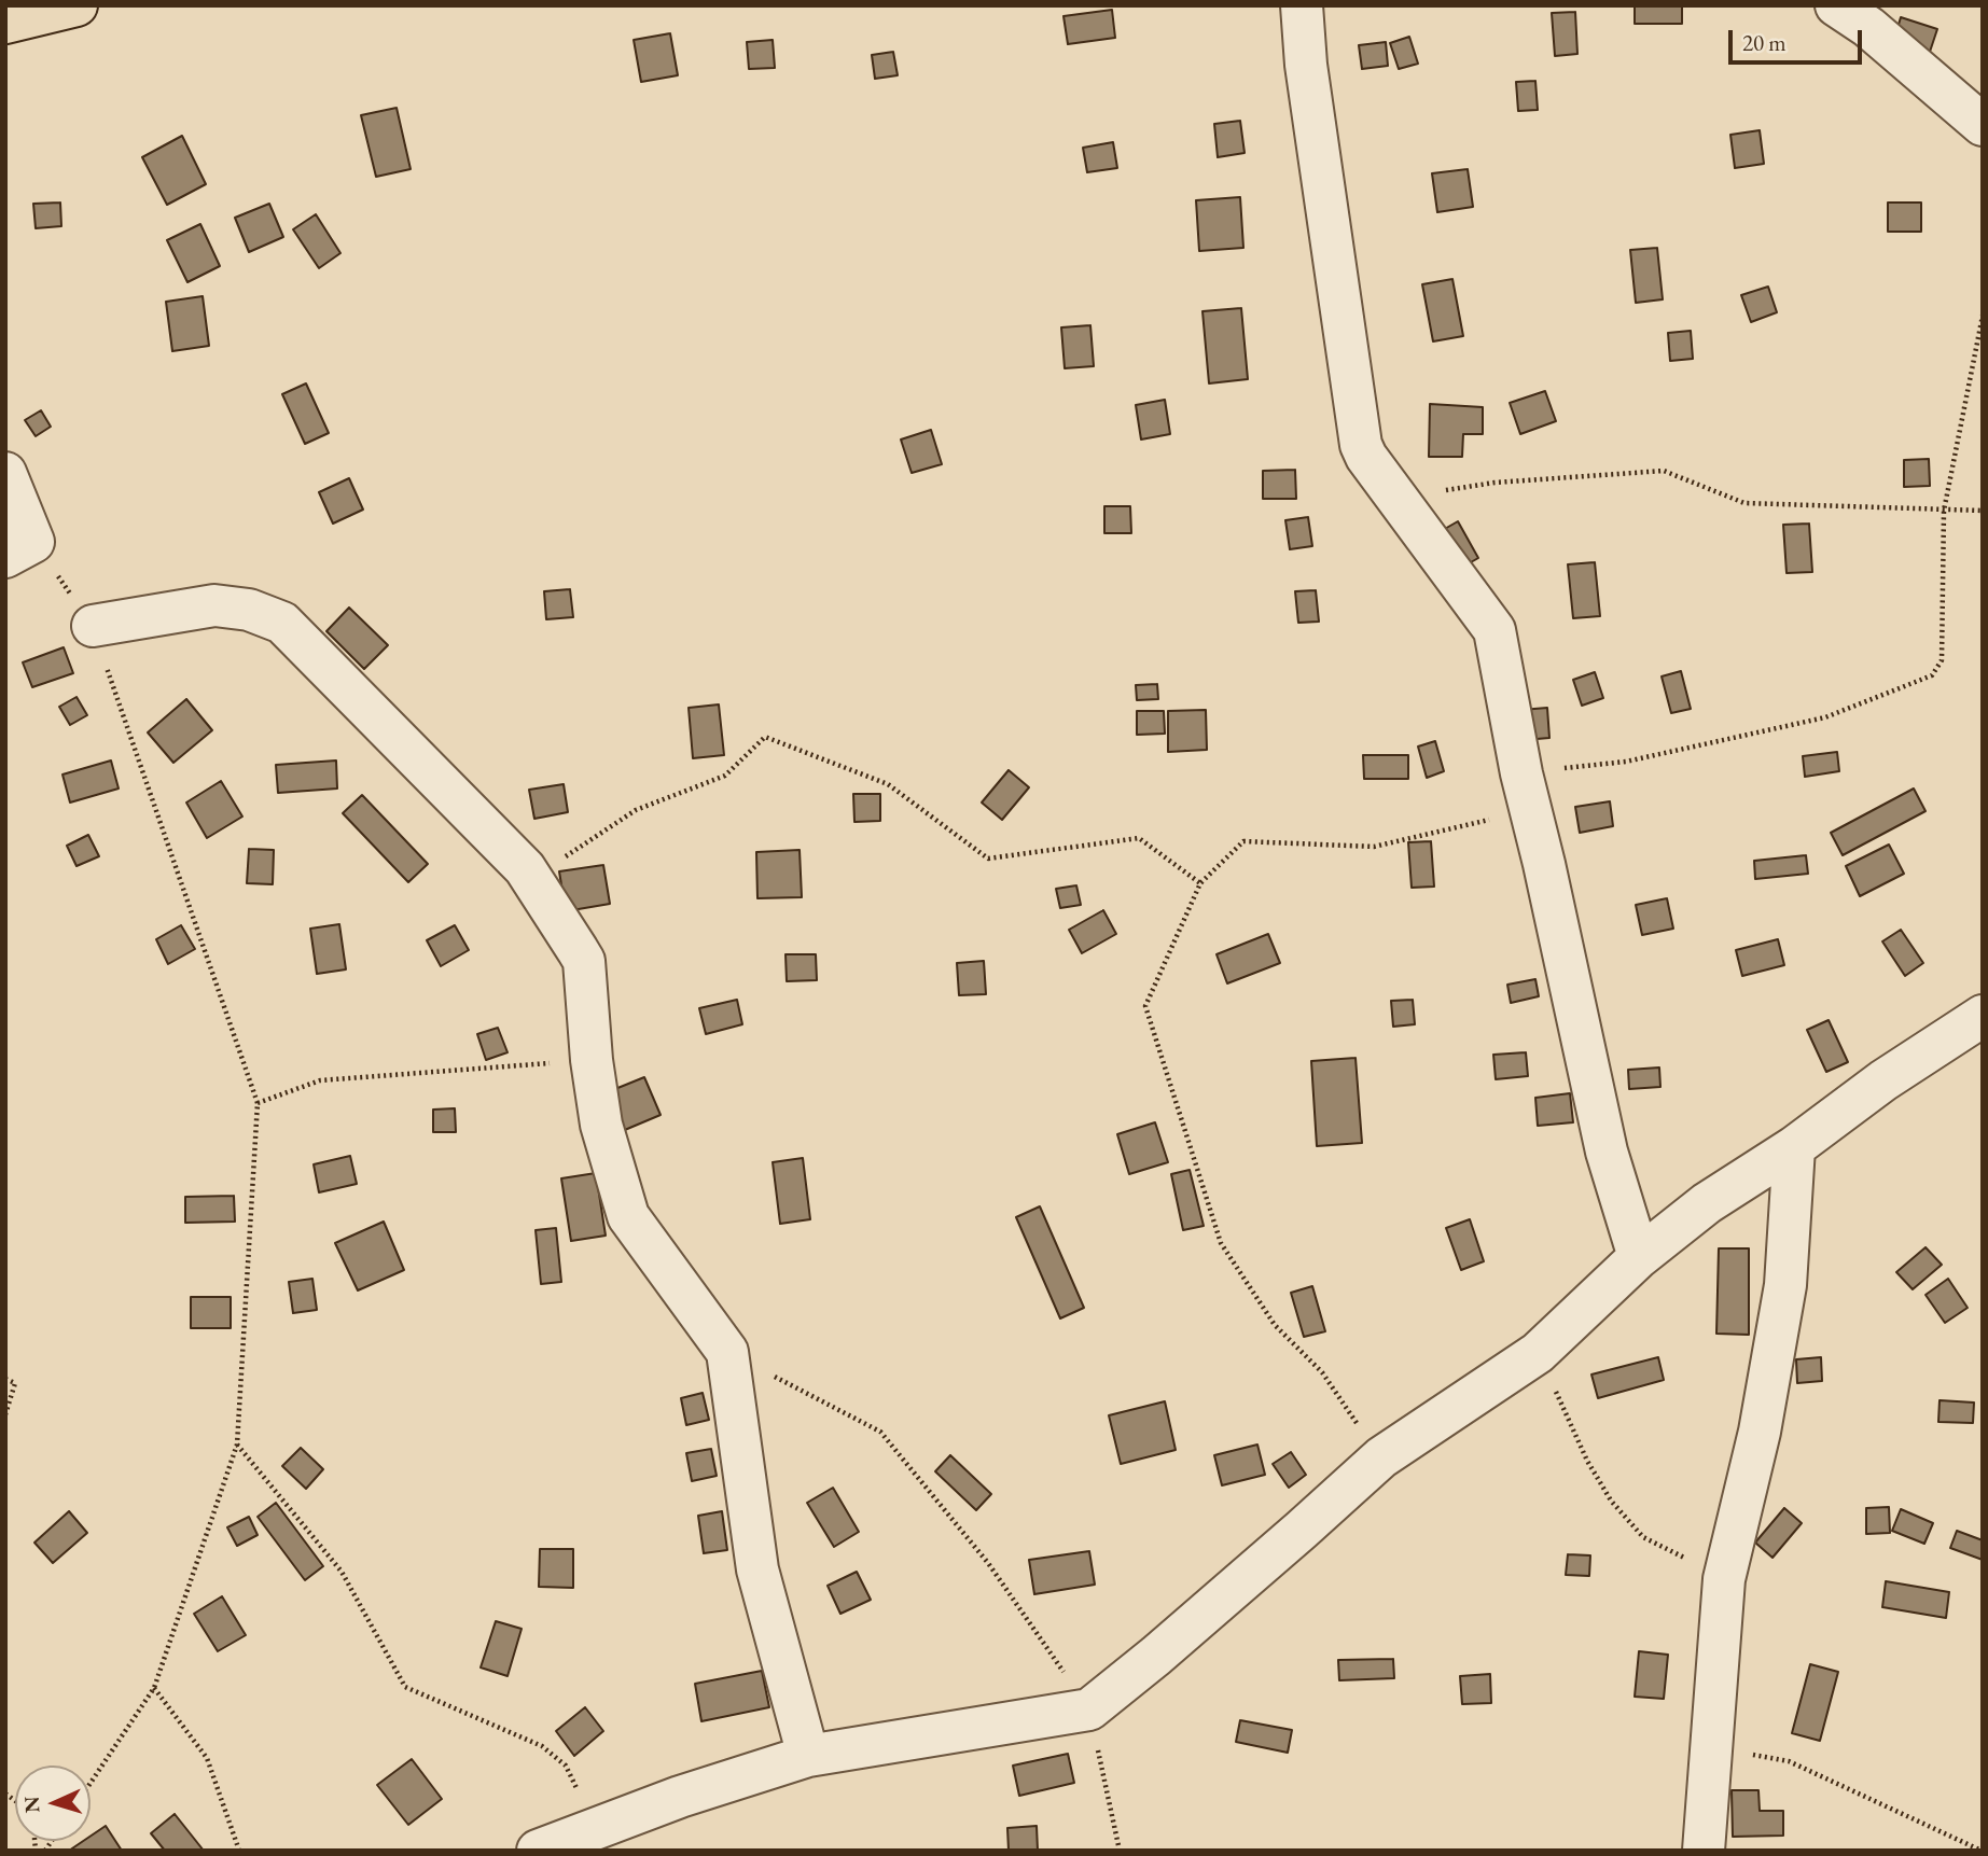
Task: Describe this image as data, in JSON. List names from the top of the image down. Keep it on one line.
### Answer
{"scale_bar":"20 m","north":"left"}
